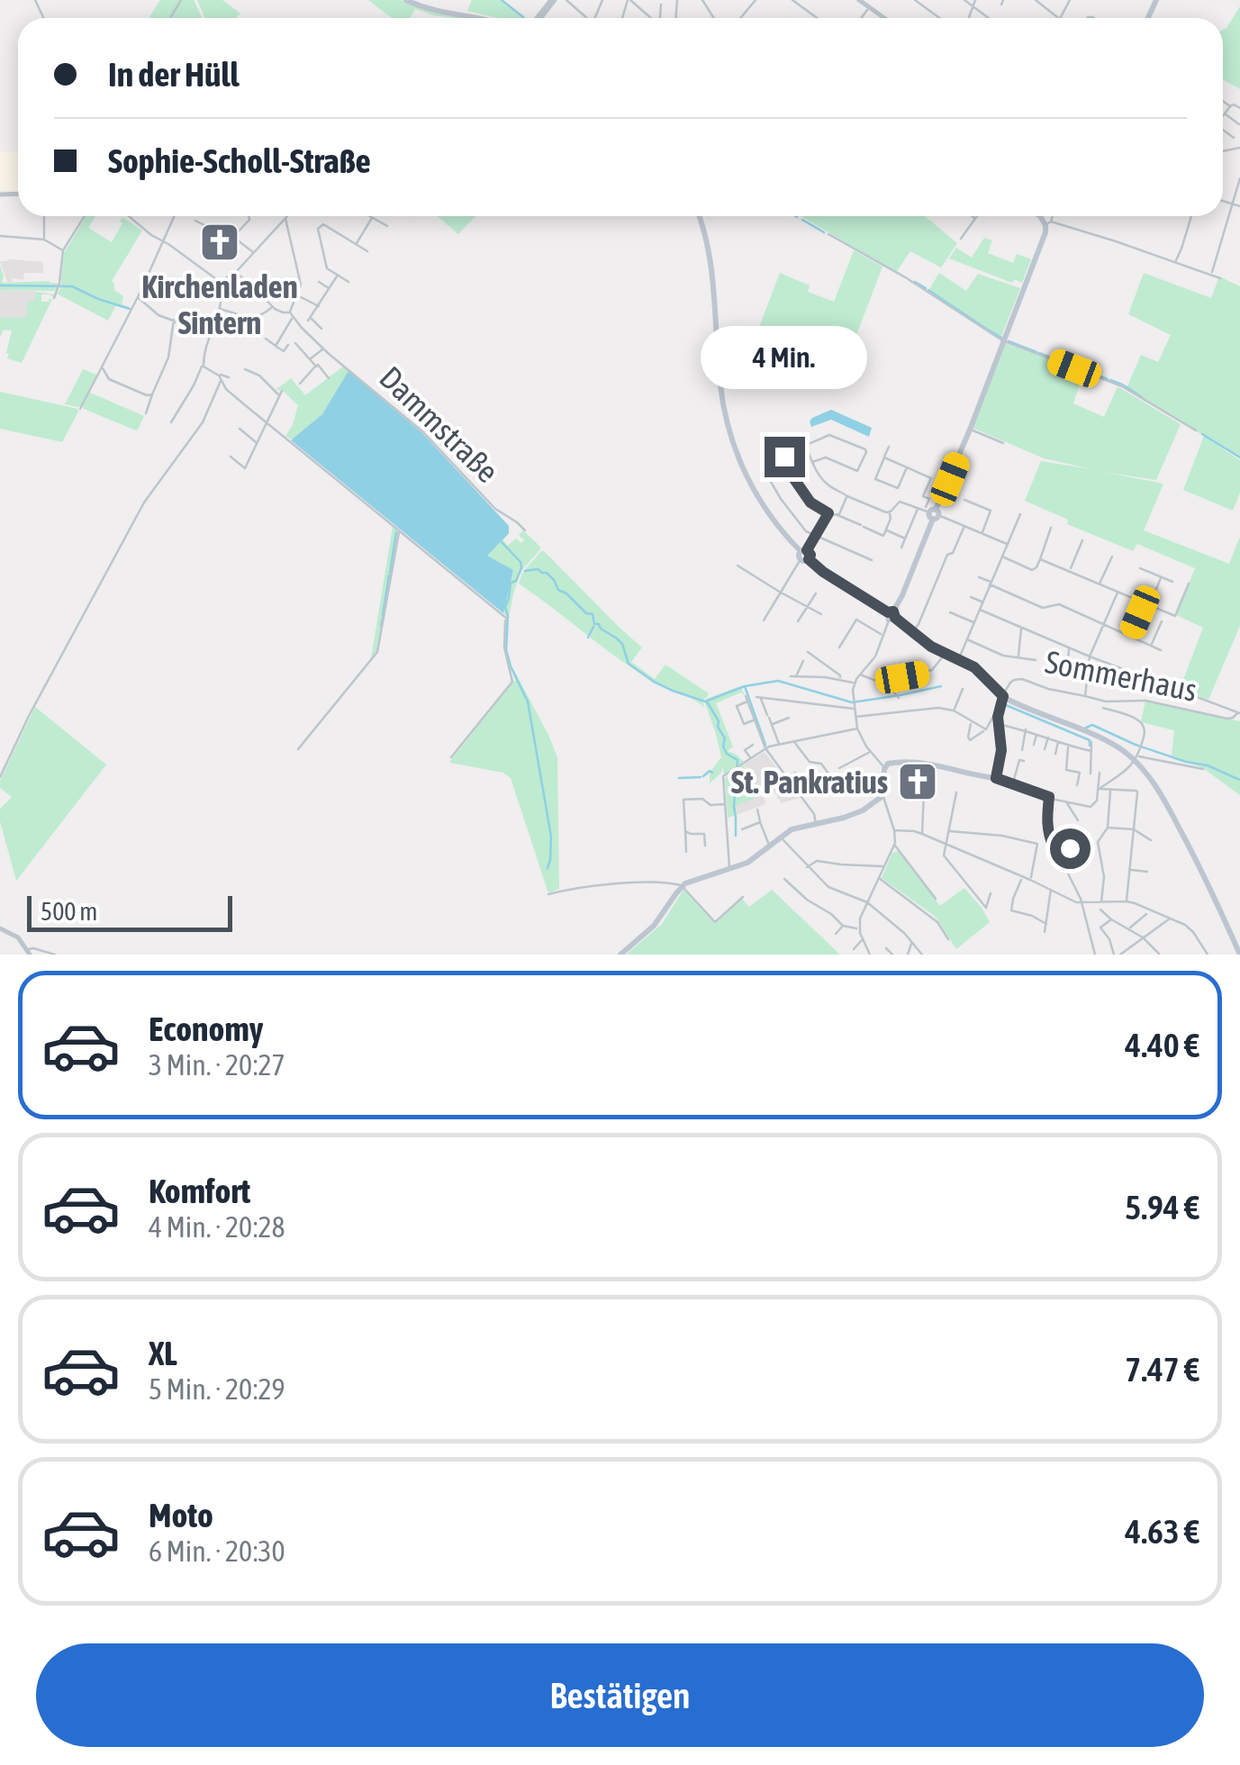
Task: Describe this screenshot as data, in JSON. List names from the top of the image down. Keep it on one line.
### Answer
{"streets":{"street":["Dammstraße","Sommerhaus"]},"places":{"church":["Kirchenladen Sintern","St. Pankratius"]},"scale_bar":"500 m","page":{"banner":["In der Hüll","Sophie-Scholl-Straße"],"bubble":"4 Min.","scale":"500 m","list":[{"name":"Economy","note":"3 Min. · 20:27","value":"4.40 €"},{"name":"Komfort","note":"4 Min. · 20:28","value":"5.94 €"},{"name":"XL","note":"5 Min. · 20:29","value":"7.47 €"},{"name":"Moto","note":"6 Min. · 20:30","value":"4.63 €"}],"buttons":"Bestätigen"}}
